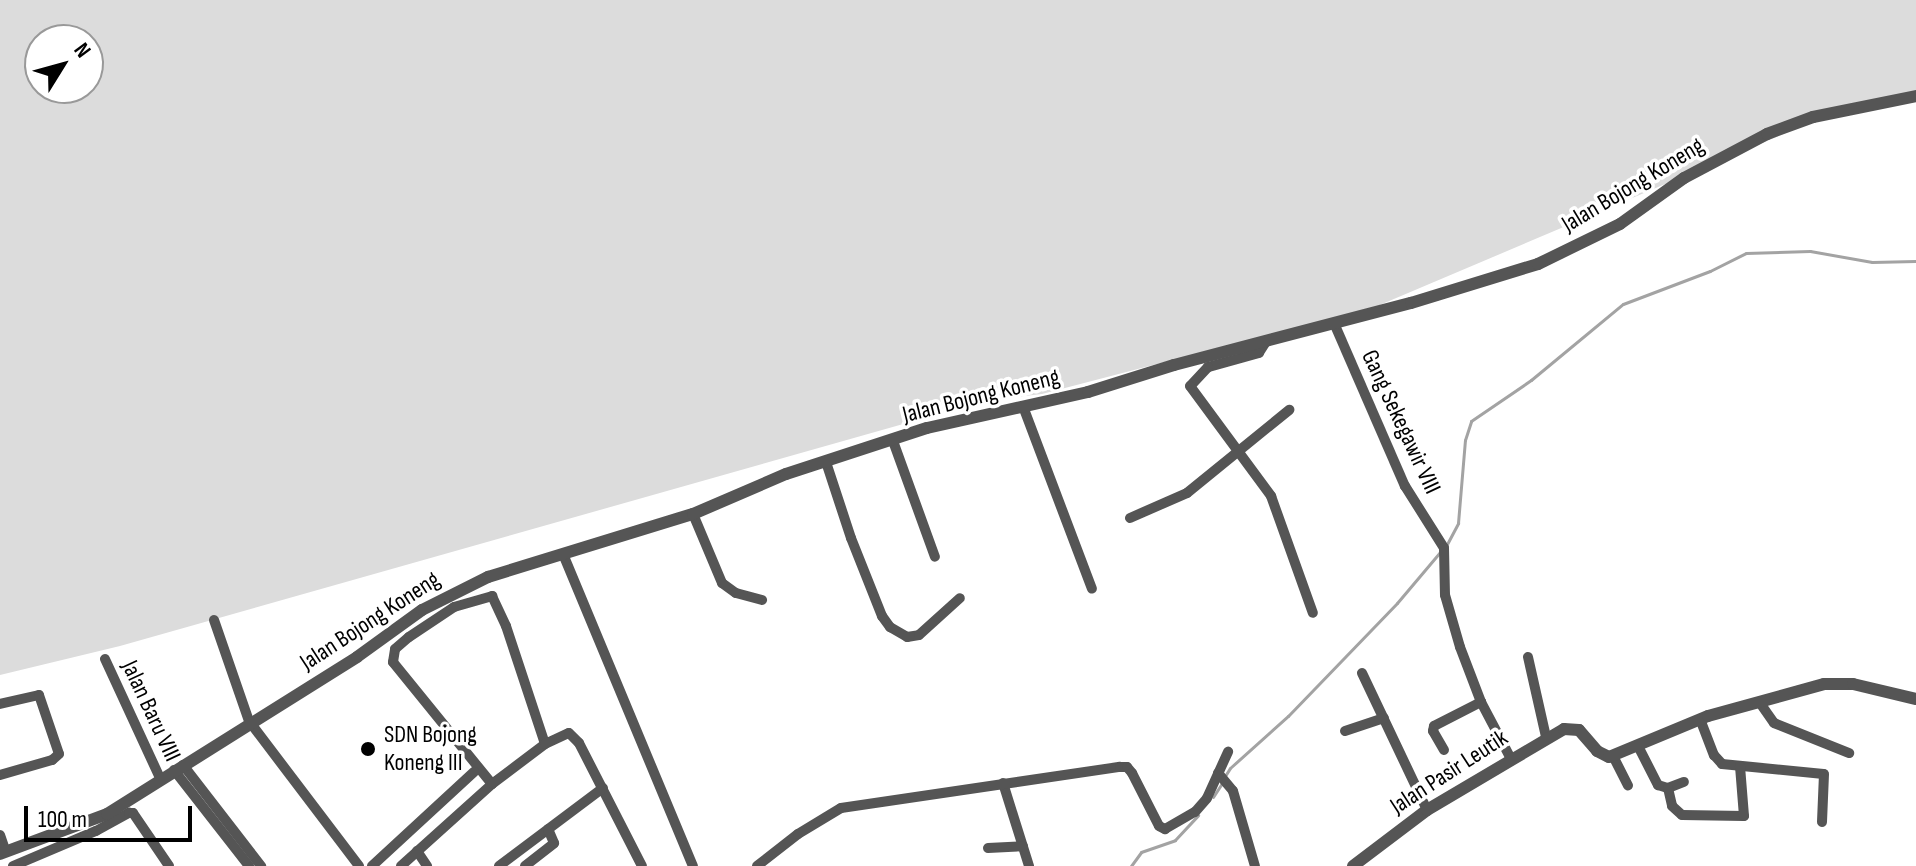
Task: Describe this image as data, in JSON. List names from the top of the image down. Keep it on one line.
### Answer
{"streets":{"street":["Jalan Bojong Koneng","Gang Sekegawir VIII","Jalan Baru VIII","Jalan Pasir Leutik"]},"crossings":[["Jalan Bojong Koneng","Gang Sekegawir VIII"],["Jalan Bojong Koneng","Jalan Baru VIII"],["Gang Sekegawir VIII","Jalan Pasir Leutik"]],"places":["SDN Bojong Koneng III"],"scale_bar":"100 m","north":"top right"}
